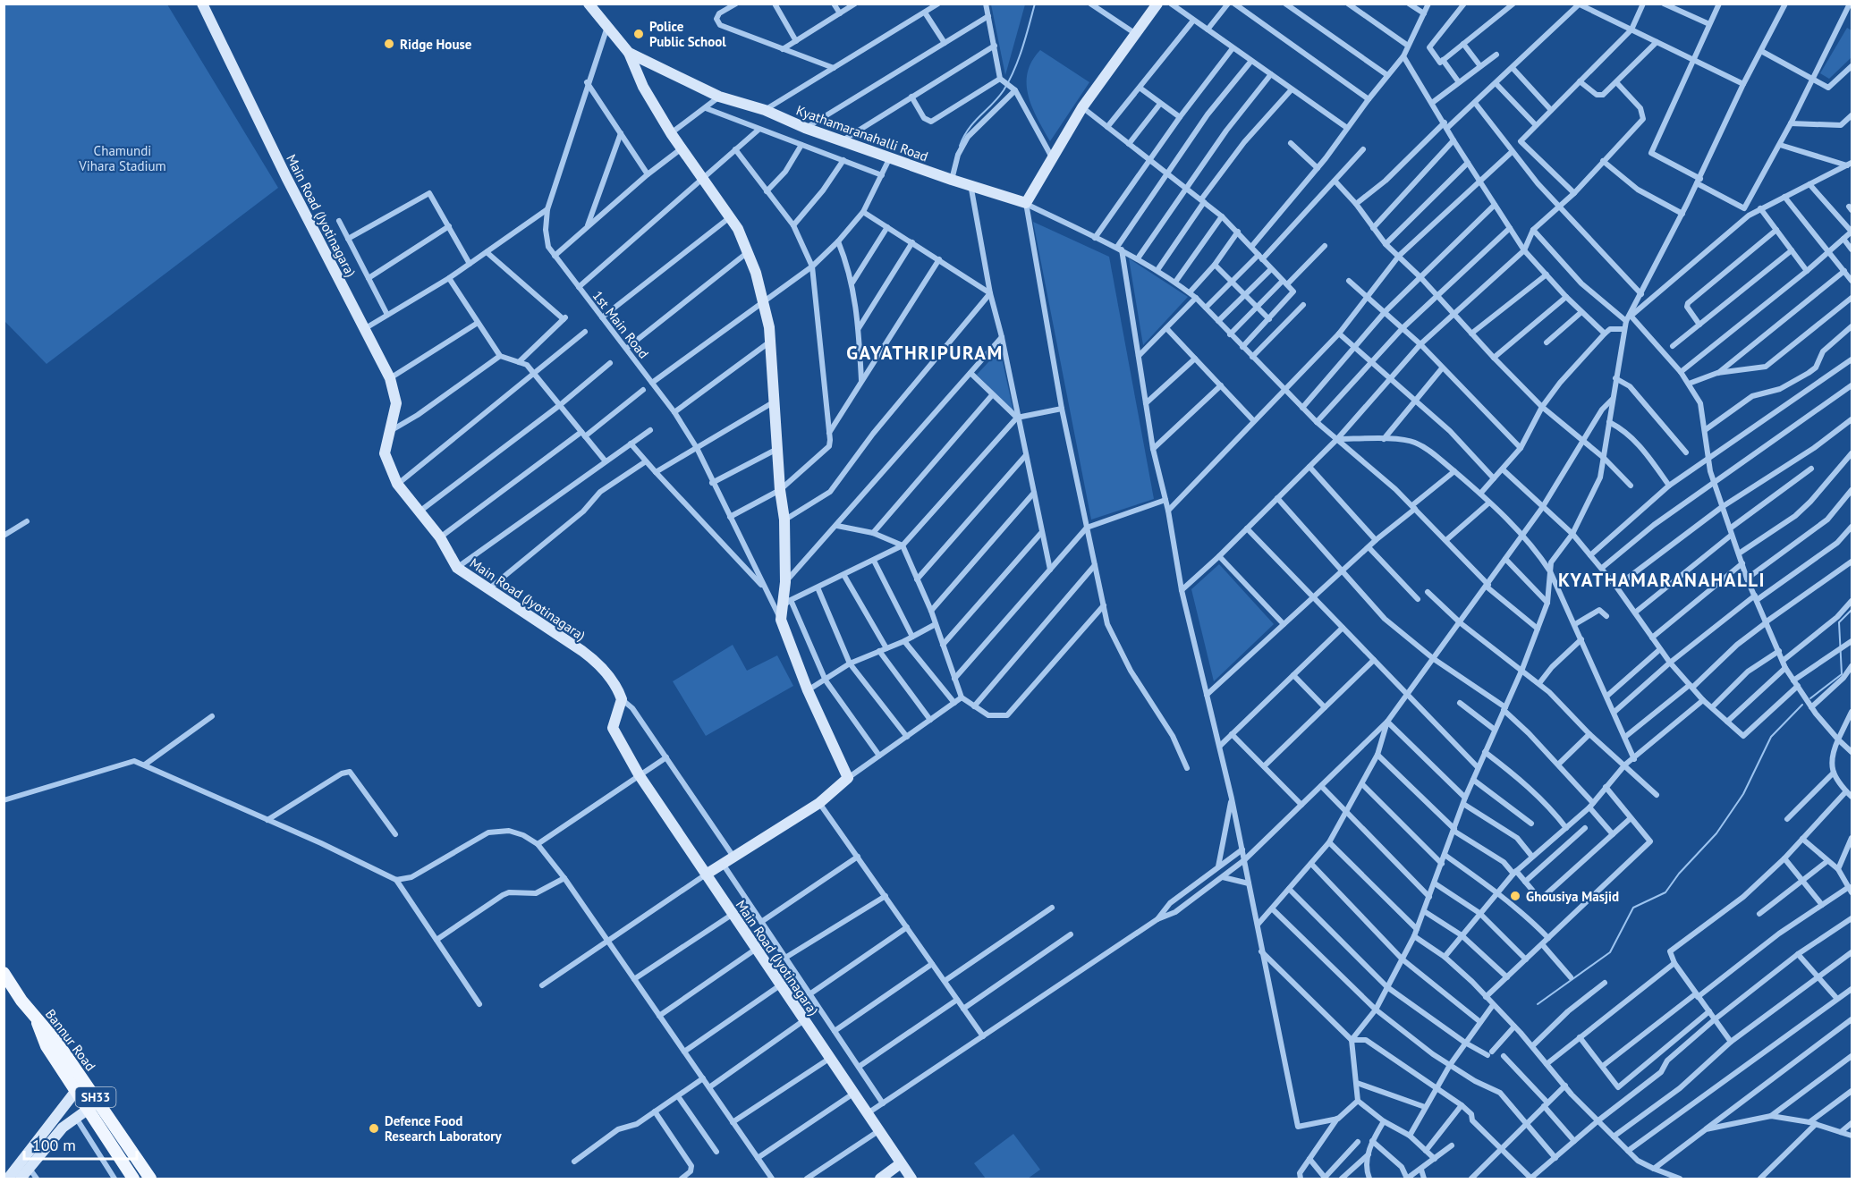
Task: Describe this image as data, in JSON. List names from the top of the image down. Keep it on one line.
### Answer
{"streets":{"main road":["Bannur Road","SH33"],"street":["Kyathamaranahalli Road","Main Road (Jyotinagara)","1st Main Road"]},"crossings":[["Kyathamaranahalli Road","1st Main Road"]],"districts":["GAYATHRIPURAM","KYATHAMARANAHALLI"],"parks":["Chamundi Vihara Stadium"],"places":["Police Public School","Ridge House","Ghousiya Masjid","Defence Food Research Laboratory"],"scale_bar":"100 m"}
